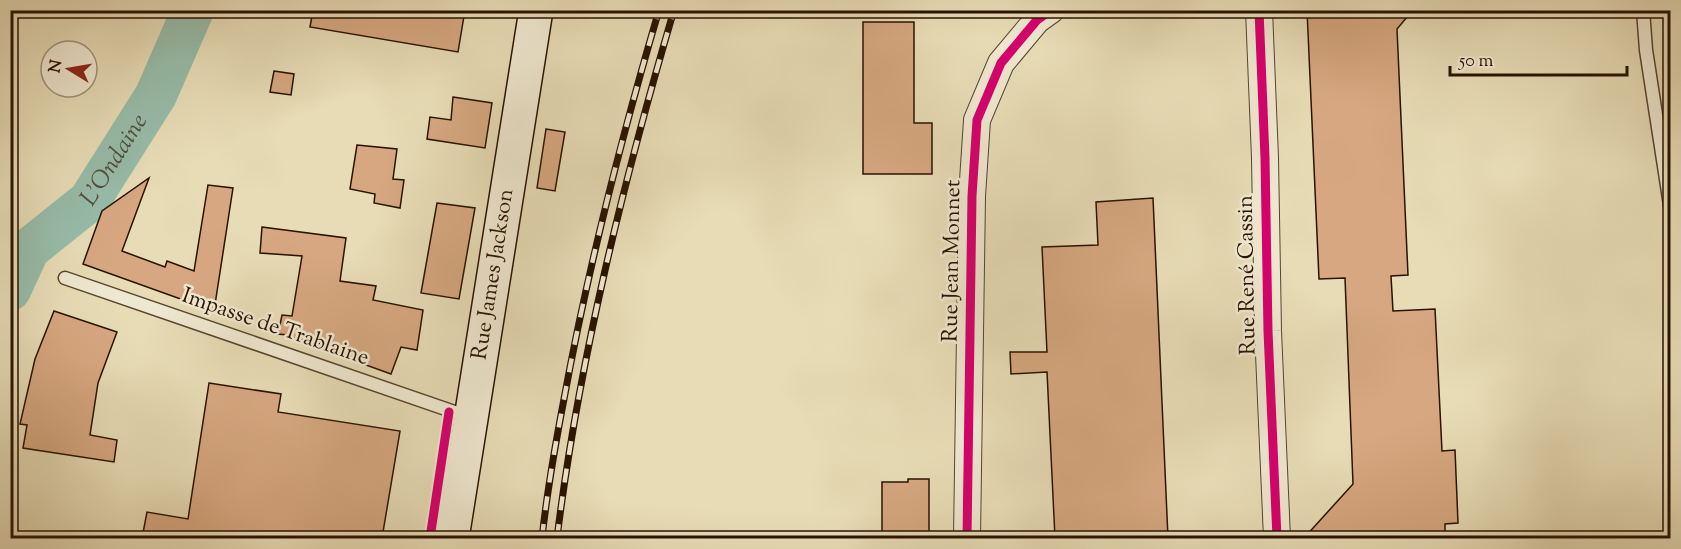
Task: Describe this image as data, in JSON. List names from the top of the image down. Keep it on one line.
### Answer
{"streets":{"main road":["Rue James Jackson"],"street":["Rue Jean Monnet","Rue René Cassin"],"lane":["Impasse de Trablaine"]},"crossings":[["Rue James Jackson","Impasse de Trablaine"]],"water":["L'Ondaine"],"scale_bar":"50 m","north":"left"}
